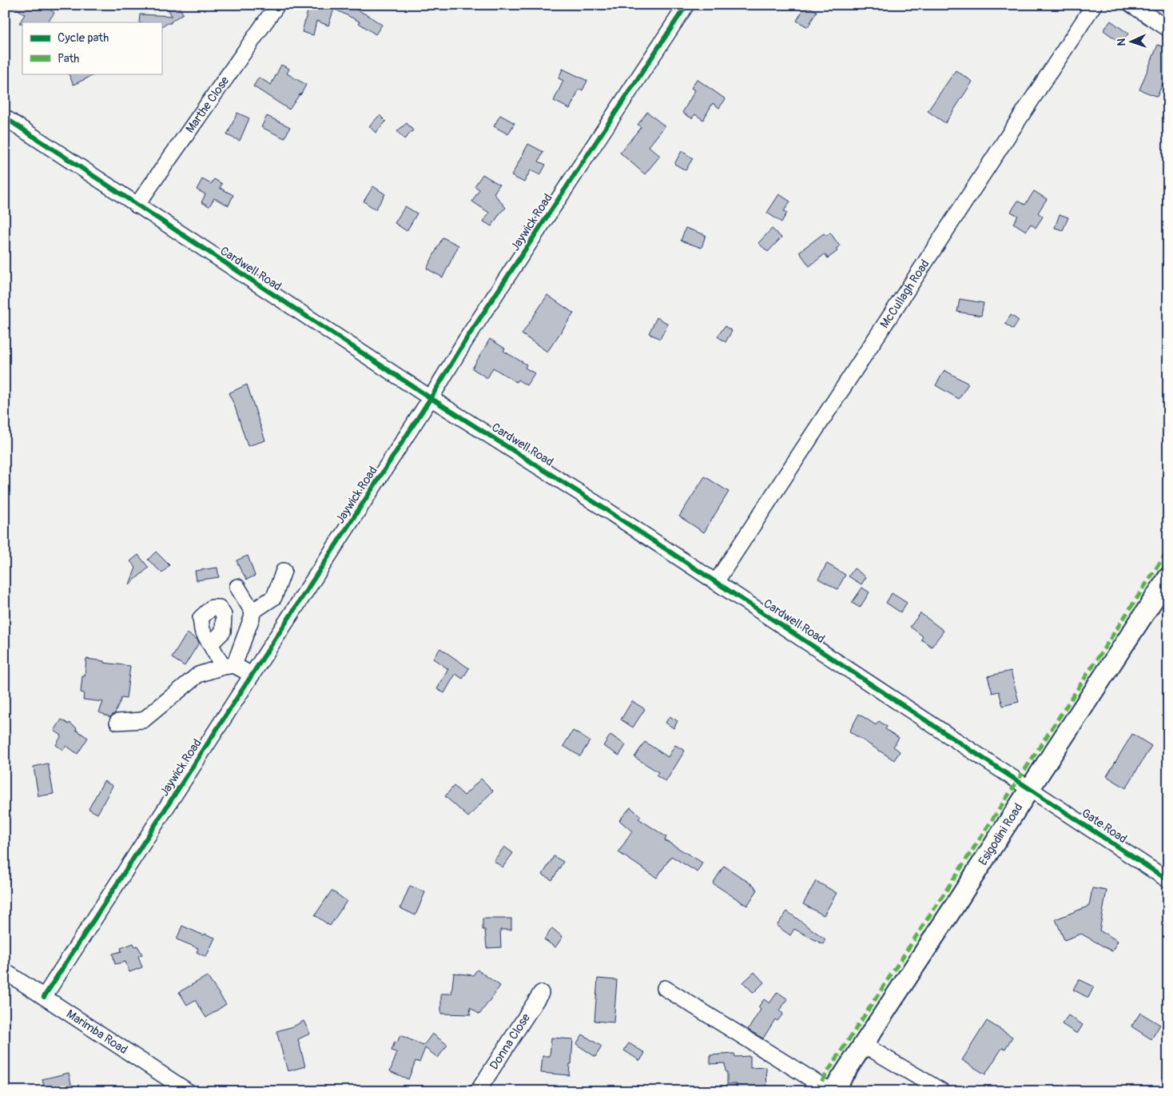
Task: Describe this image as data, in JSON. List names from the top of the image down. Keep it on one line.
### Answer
{"streets":{"main road":["Esigodini Road"],"street":["Marthe Close","Jaywick Road","Cardwell Road","McCullagh Road","Gate Road","Marimba Road","Donna Close"]},"crossings":[["Marthe Close","Cardwell Road"],["Jaywick Road","Cardwell Road"],["Jaywick Road","Marimba Road"],["Cardwell Road","McCullagh Road"],["Cardwell Road","Gate Road"],["Cardwell Road","Esigodini Road"],["Gate Road","Esigodini Road"]],"legend":["Cycle path","Path"],"north":"left"}
